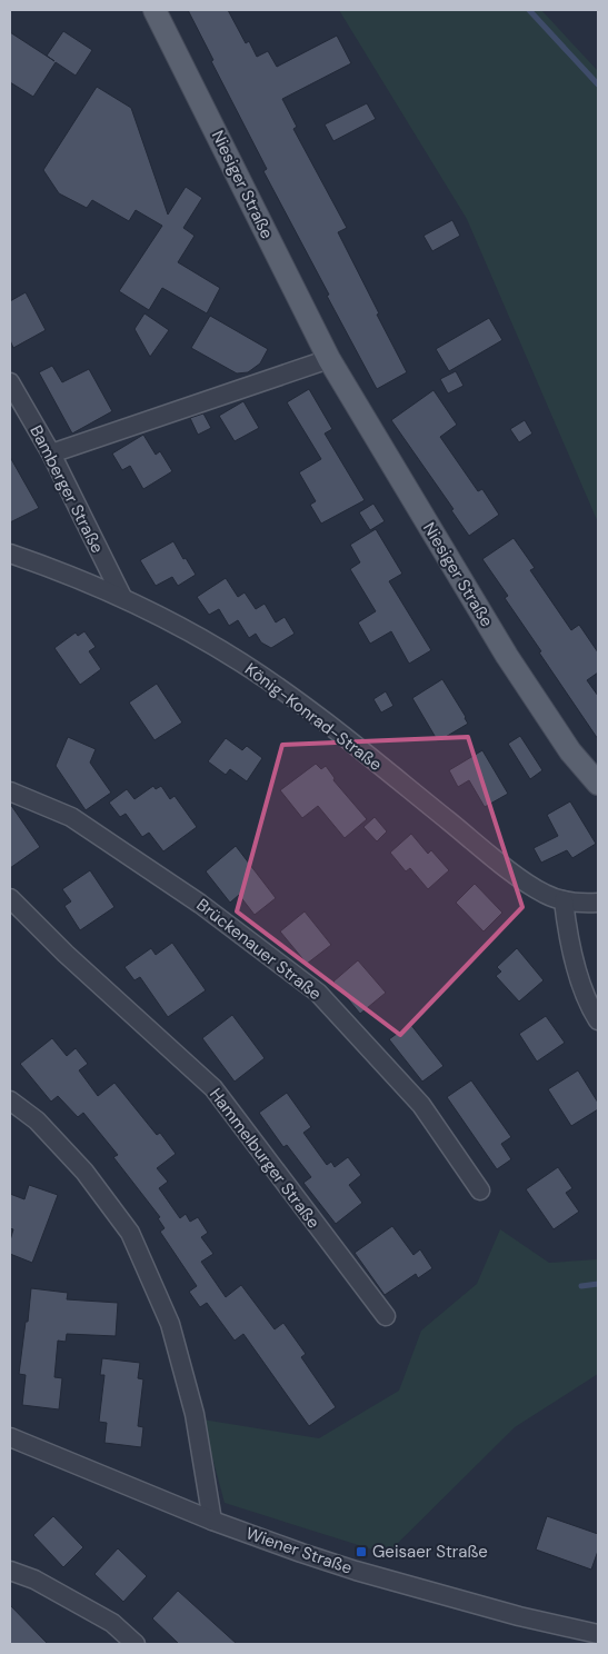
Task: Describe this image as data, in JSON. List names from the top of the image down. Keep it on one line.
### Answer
{"streets":{"main road":["Niesiger Straße"],"street":["Bamberger Straße","König-Konrad-Straße","Brückenauer Straße","Hammelburger Straße","Wiener Straße"]},"crossings":[["Bamberger Straße","König-Konrad-Straße"]],"places":{"transit":["Geisaer Straße"]}}
